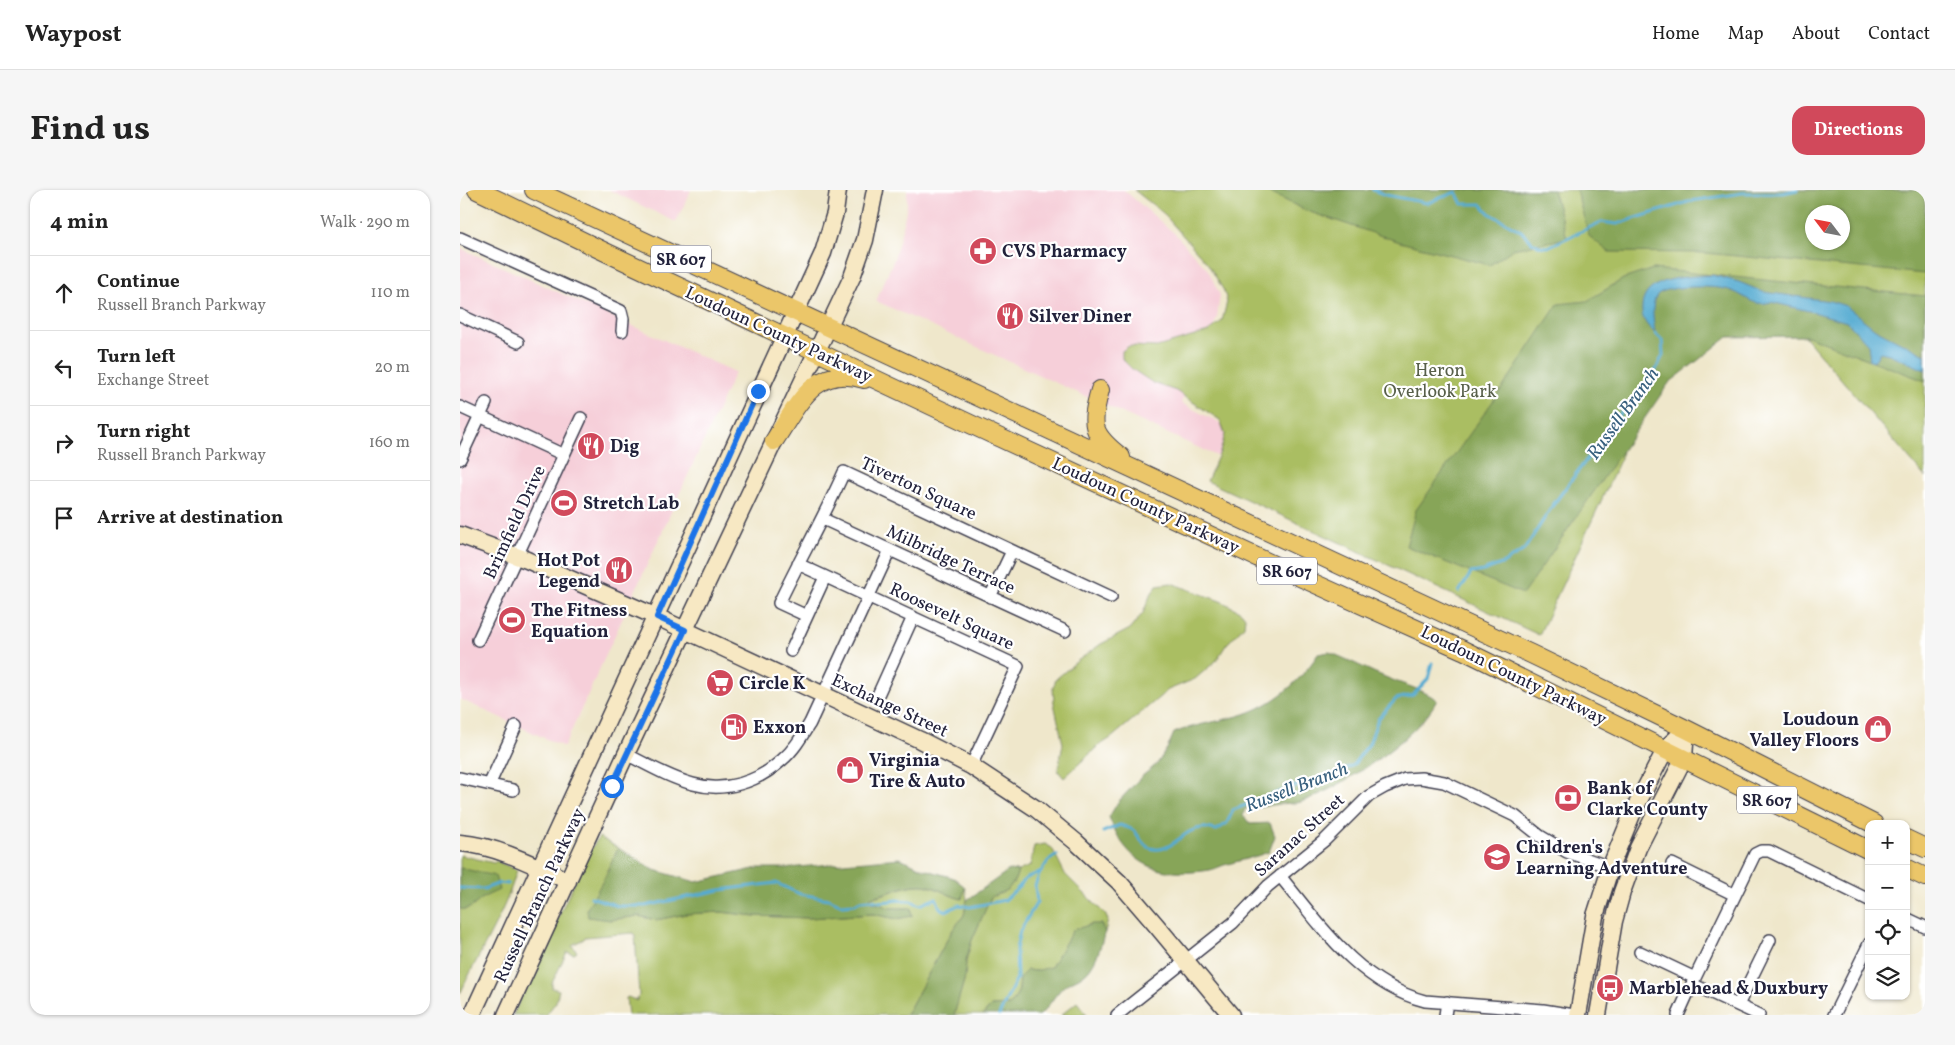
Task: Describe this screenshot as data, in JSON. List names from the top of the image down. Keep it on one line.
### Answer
{"streets":{"main road":["SR 607","Loudoun County Parkway","Exchange Street","Russell Branch Parkway"],"street":["Tiverton Square","Brimfield Drive","Milbridge Terrace","Roosevelt Square","Saranac Street"]},"crossings":[["Loudoun County Parkway","Russell Branch Parkway"],["Tiverton Square","Milbridge Terrace"],["Tiverton Square","Roosevelt Square"],["Brimfield Drive","Exchange Street"],["Roosevelt Square","Exchange Street"],["Exchange Street","Saranac Street"],["Exchange Street","Russell Branch Parkway"]],"water":["Russell Branch"],"parks":["Heron Overlook Park"],"places":{"pharmacy":["CVS Pharmacy"],"restaurant":["Silver Diner","Dig","Hot Pot Legend"],"sports":["Stretch Lab","The Fitness Equation"],"supermarket":["Circle K"],"fuel station":["Exxon"],"shop":["Loudoun Valley Floors","Virginia Tire & Auto"],"bank":["Bank of Clarke County"],"school or university":["Children's Learning Adventure"],"bus stop":["Marblehead & Duxbury"]},"north":"top left","page":{"header":"Waypost","nav":["Home","Map","About","Contact"],"title":"Find us","buttons":"Directions","heading":["4 min","Walk · 290 m"],"list":[["Continue","Russell Branch Parkway","110 m"],["Turn left","Exchange Street","20 m"],["Turn right","Russell Branch Parkway","160 m"],"Arrive at destination"],"map_buttons":["+","−"]}}
